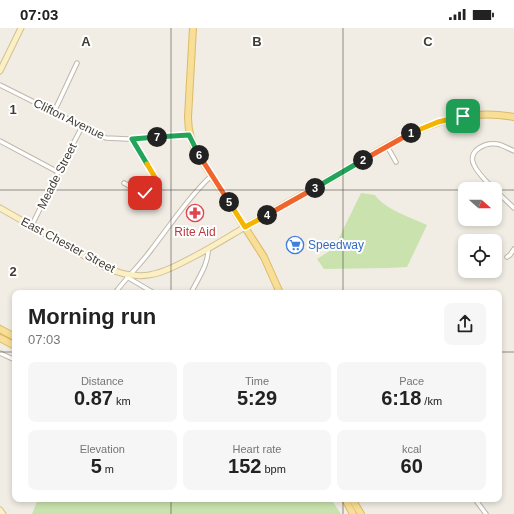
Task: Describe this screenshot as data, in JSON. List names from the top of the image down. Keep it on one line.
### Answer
{"streets":{"main road":["East Chester Street"],"street":["Clifton Avenue","Meade Street"]},"crossings":[["Clifton Avenue","Meade Street"],["Meade Street","East Chester Street"]],"places":{"pharmacy":["Rite Aid"],"supermarket":["Speedway"]},"north":"right","page":{"status":"07:03","pins":["1","7","6","2","3","5","4"],"heading":["Morning run","07:03"],"stats":[["Distance","0.87 km"],["Time","5:29"],["Pace","6:18 /km"],["Elevation","5 m"],["Heart rate","152 bpm"],["kcal","60"]]},"grid":{"columns":["A","B","C"],"rows":["1","2"]}}
